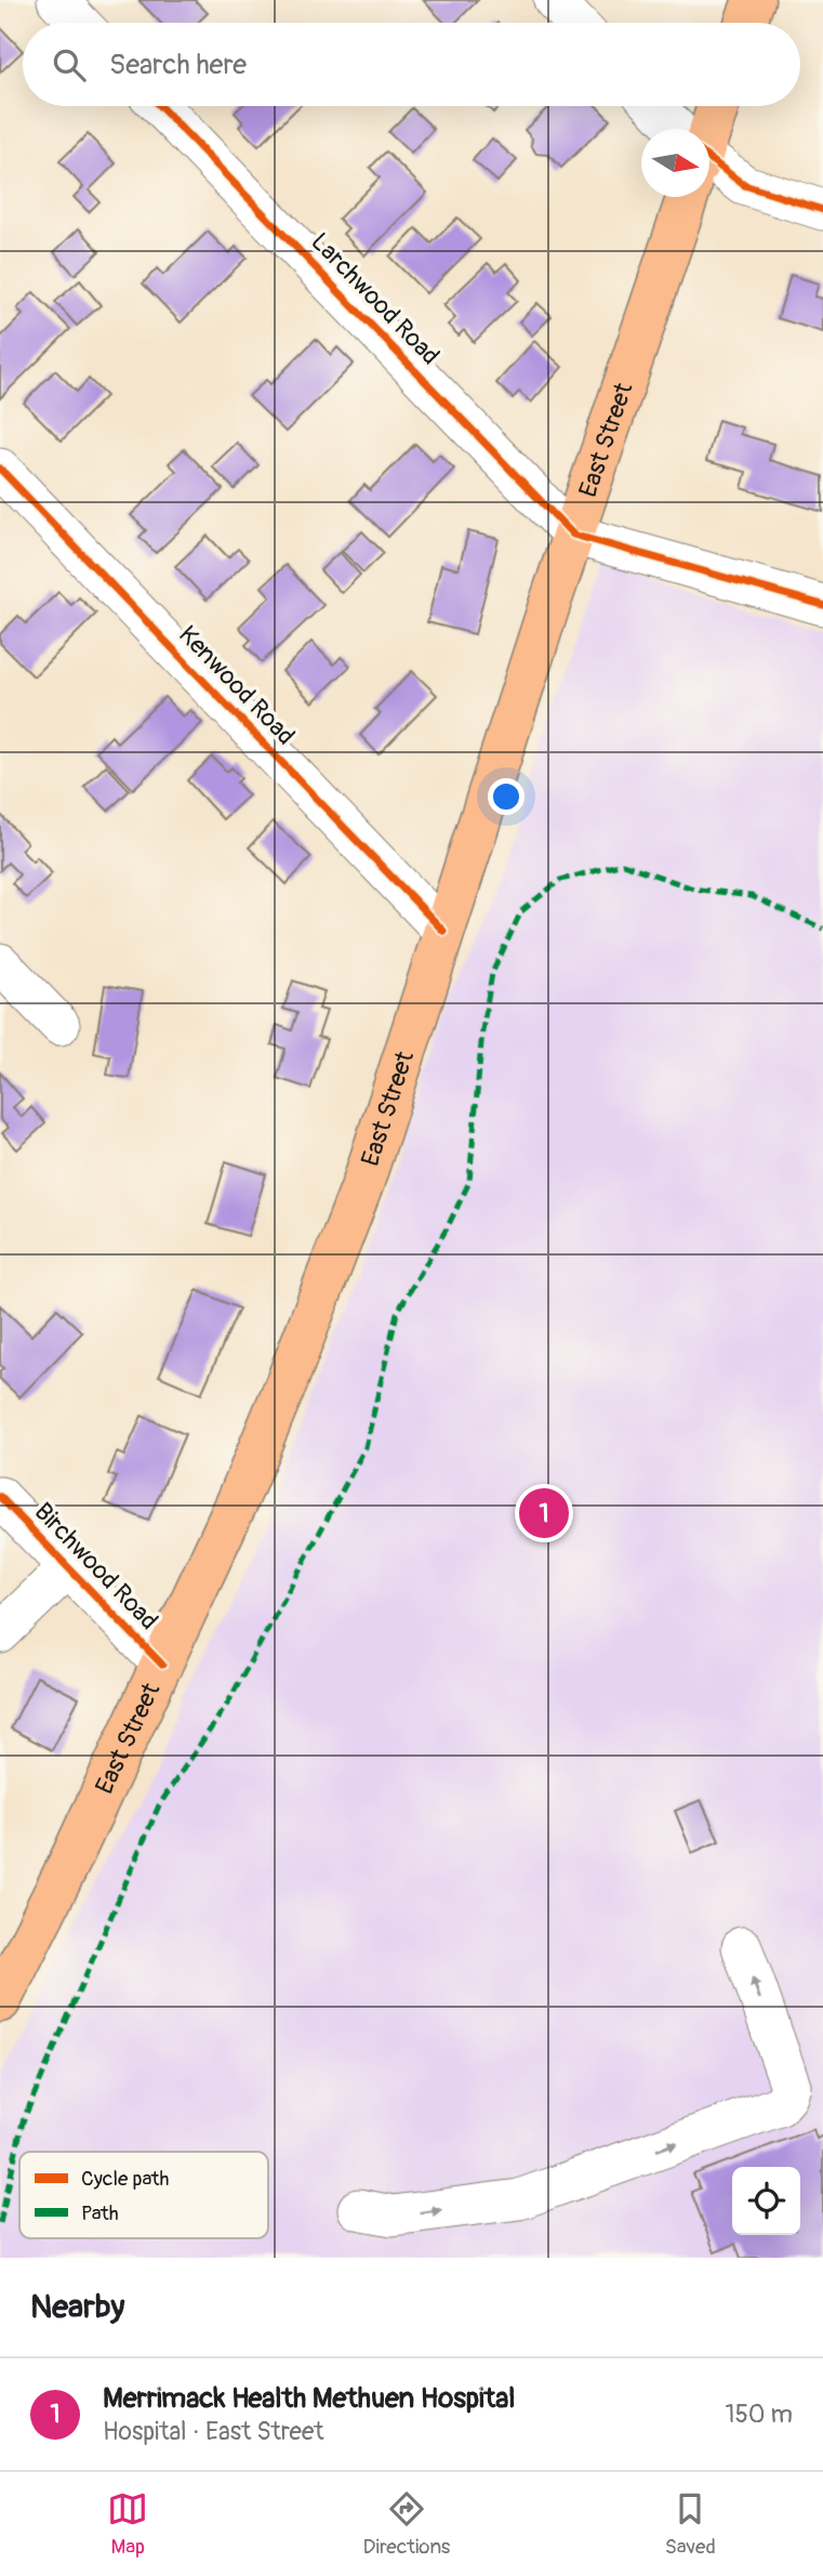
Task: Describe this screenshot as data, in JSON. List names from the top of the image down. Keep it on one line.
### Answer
{"streets":{"main road":["East Street"],"street":["Larchwood Road","Kenwood Road","Birchwood Road"]},"crossings":[["Larchwood Road","East Street"],["East Street","Kenwood Road"],["East Street","Birchwood Road"]],"legend":["Cycle path","Path"],"north":"right","page":{"search":"Search here","pins":"1","heading":"Nearby","list":[{"mark":"1","name":"Merrimack Health Methuen Hospital","note":"Hospital · East Street","value":"150 m"}],"nav":["Map","Directions","Saved"]}}
